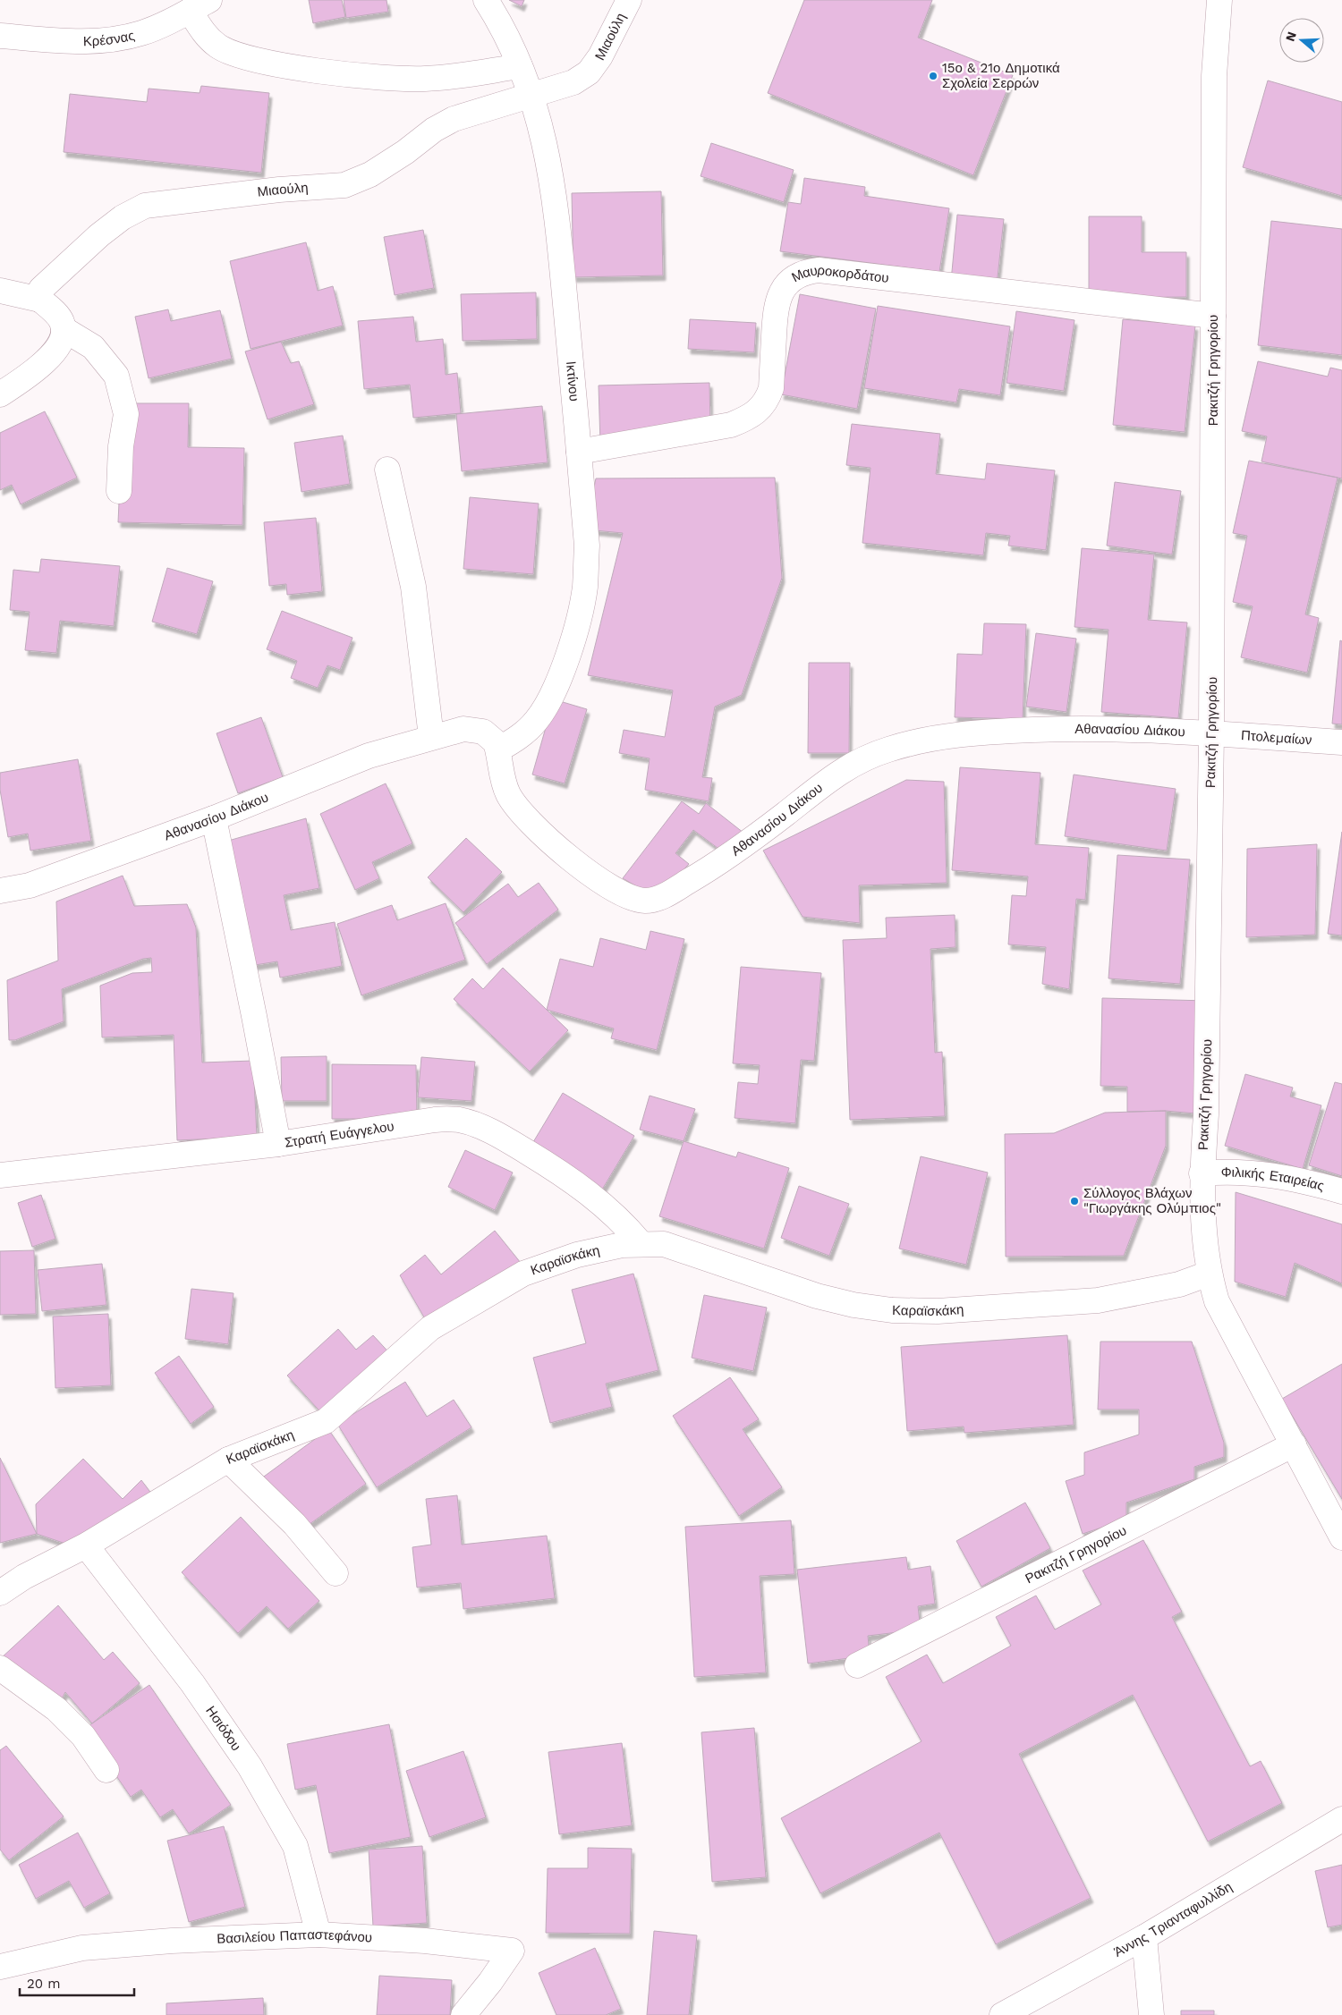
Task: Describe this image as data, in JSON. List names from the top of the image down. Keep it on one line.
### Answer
{"streets":{"street":["Μιαούλη","Κρέσνας","Μαυροκορδάτου","Ρακιτζή Γρηγορίου","Ικτίνου","Αθανασίου Διάκου","Πτολεμαίων","Στρατή Ευάγγελου","Φιλικής Εταιρείας","Καραϊσκάκη","Ησιόδου","Άννης Τριανταφυλλίδη","Βασιλείου Παπαστεφάνου"]},"crossings":[["Μιαούλη","Ικτίνου"],["Μαυροκορδάτου","Ρακιτζή Γρηγορίου"],["Μαυροκορδάτου","Ικτίνου"],["Ρακιτζή Γρηγορίου","Αθανασίου Διάκου"],["Ρακιτζή Γρηγορίου","Πτολεμαίων"],["Ρακιτζή Γρηγορίου","Φιλικής Εταιρείας"],["Ρακιτζή Γρηγορίου","Καραϊσκάκη"],["Ικτίνου","Αθανασίου Διάκου"],["Αθανασίου Διάκου","Πτολεμαίων"],["Στρατή Ευάγγελου","Καραϊσκάκη"],["Καραϊσκάκη","Ησιόδου"],["Ησιόδου","Βασιλείου Παπαστεφάνου"]],"places":["15ο & 21ο Δημοτικά Σχολεία Σερρών","Σύλλογος Βλάχων \"Γιωργάκης Ολύμπιος\""],"scale_bar":"20 m","north":"left"}
